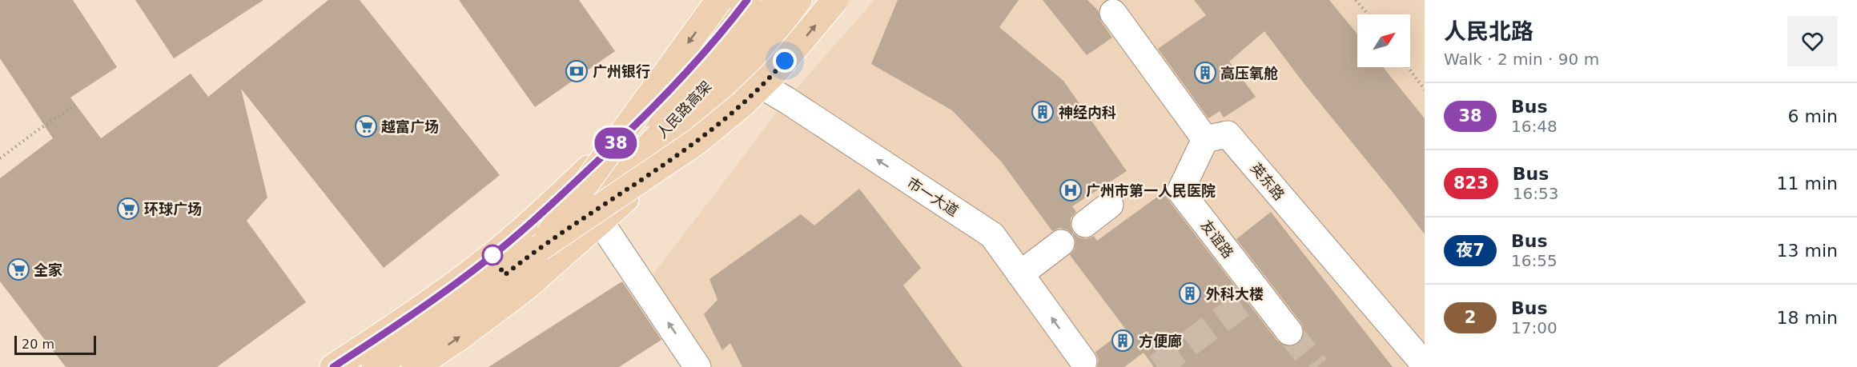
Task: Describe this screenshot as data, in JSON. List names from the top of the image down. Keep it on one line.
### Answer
{"streets":{"main road":["人民路高架"],"street":["英东路","市一大道","友谊路"]},"crossings":[["英东路","友谊路"]],"places":{"bank":["广州银行"],"building":["高压氧舱","神经内科","外科大楼","方便廊"],"supermarket":["越富广场","环球广场","全家"],"hospital":["广州市第一人民医院"]},"lines":["bus line 38"],"scale_bar":"20 m","north":"top right","page":{"on_map":"38","heading":["人民北路","Walk · 2 min · 90 m"],"list":[{"mark":"38","name":"Bus","note":"16:48","value":"6 min"},{"mark":"823","name":"Bus","note":"16:53","value":"11 min"},{"mark":"夜7","name":"Bus","note":"16:55","value":"13 min"},{"mark":"2","name":"Bus","note":"17:00","value":"18 min"}],"scale":"20 m"}}
